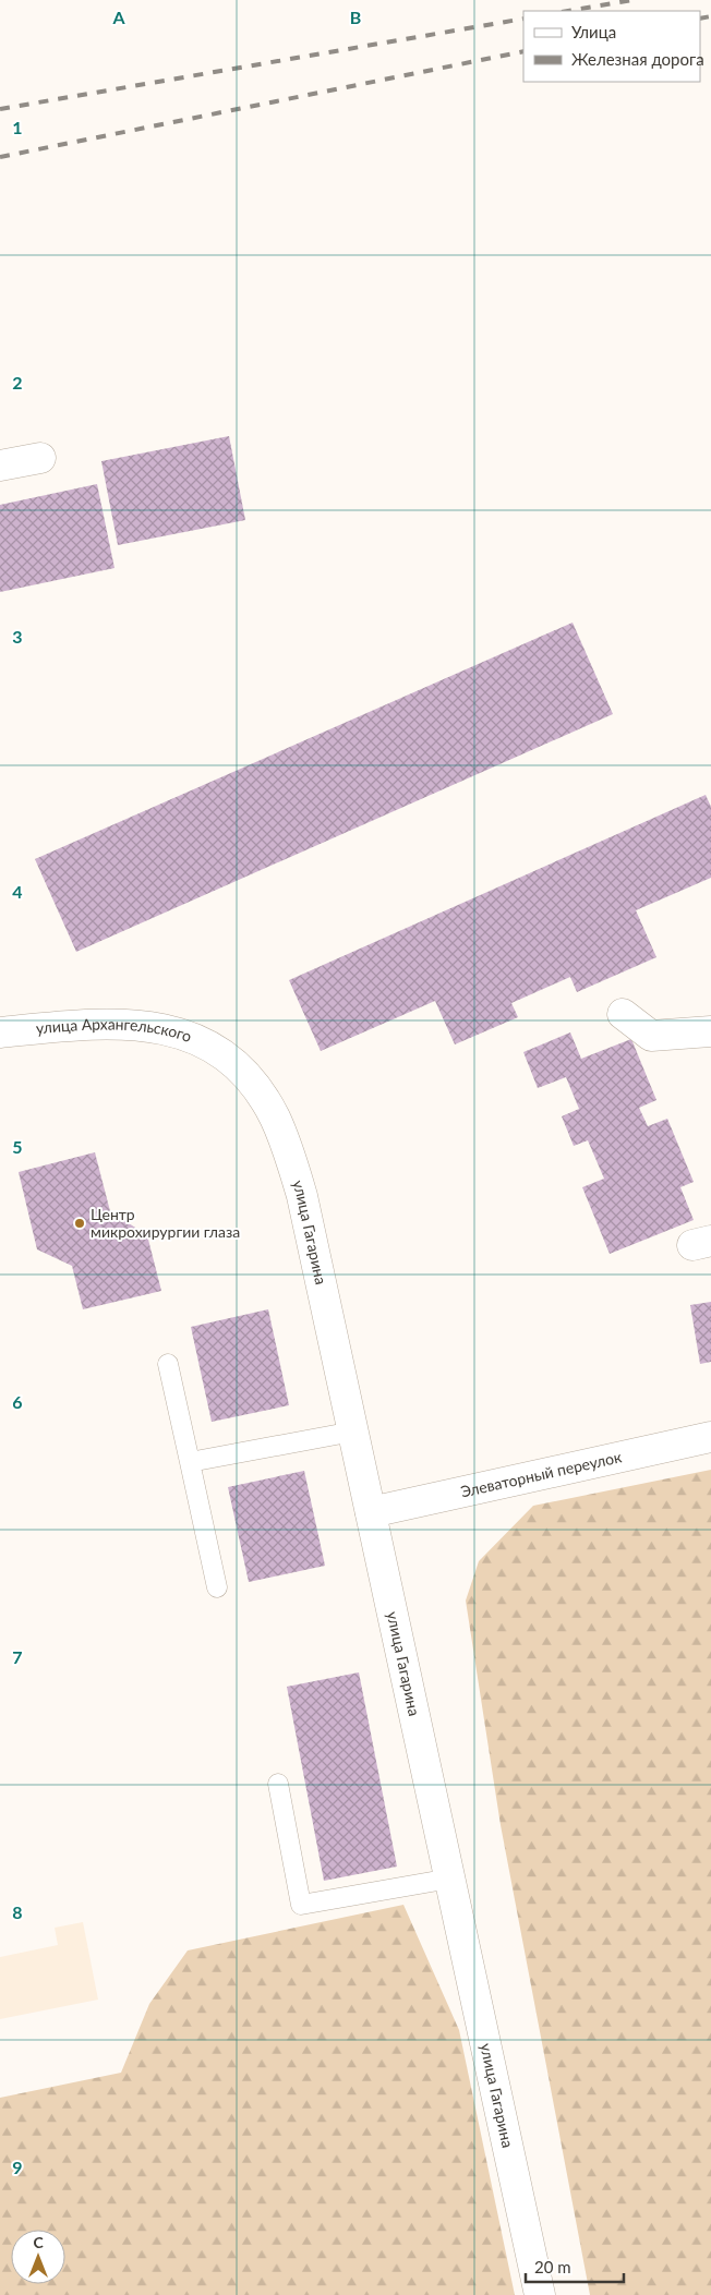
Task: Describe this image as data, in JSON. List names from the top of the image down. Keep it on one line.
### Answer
{"streets":{"street":["улица Архангельского","улица Гагарина","Элеваторный переулок"]},"crossings":[["улица Архангельского","улица Гагарина"],["улица Гагарина","Элеваторный переулок"]],"places":["Центр микрохирургии глаза"],"legend":["Улица","Железная дорога"],"scale_bar":"20 m","north":"top","grid":{"columns":["A","B"],"rows":["1","2","3","4","5","6","7","8","9"]}}
